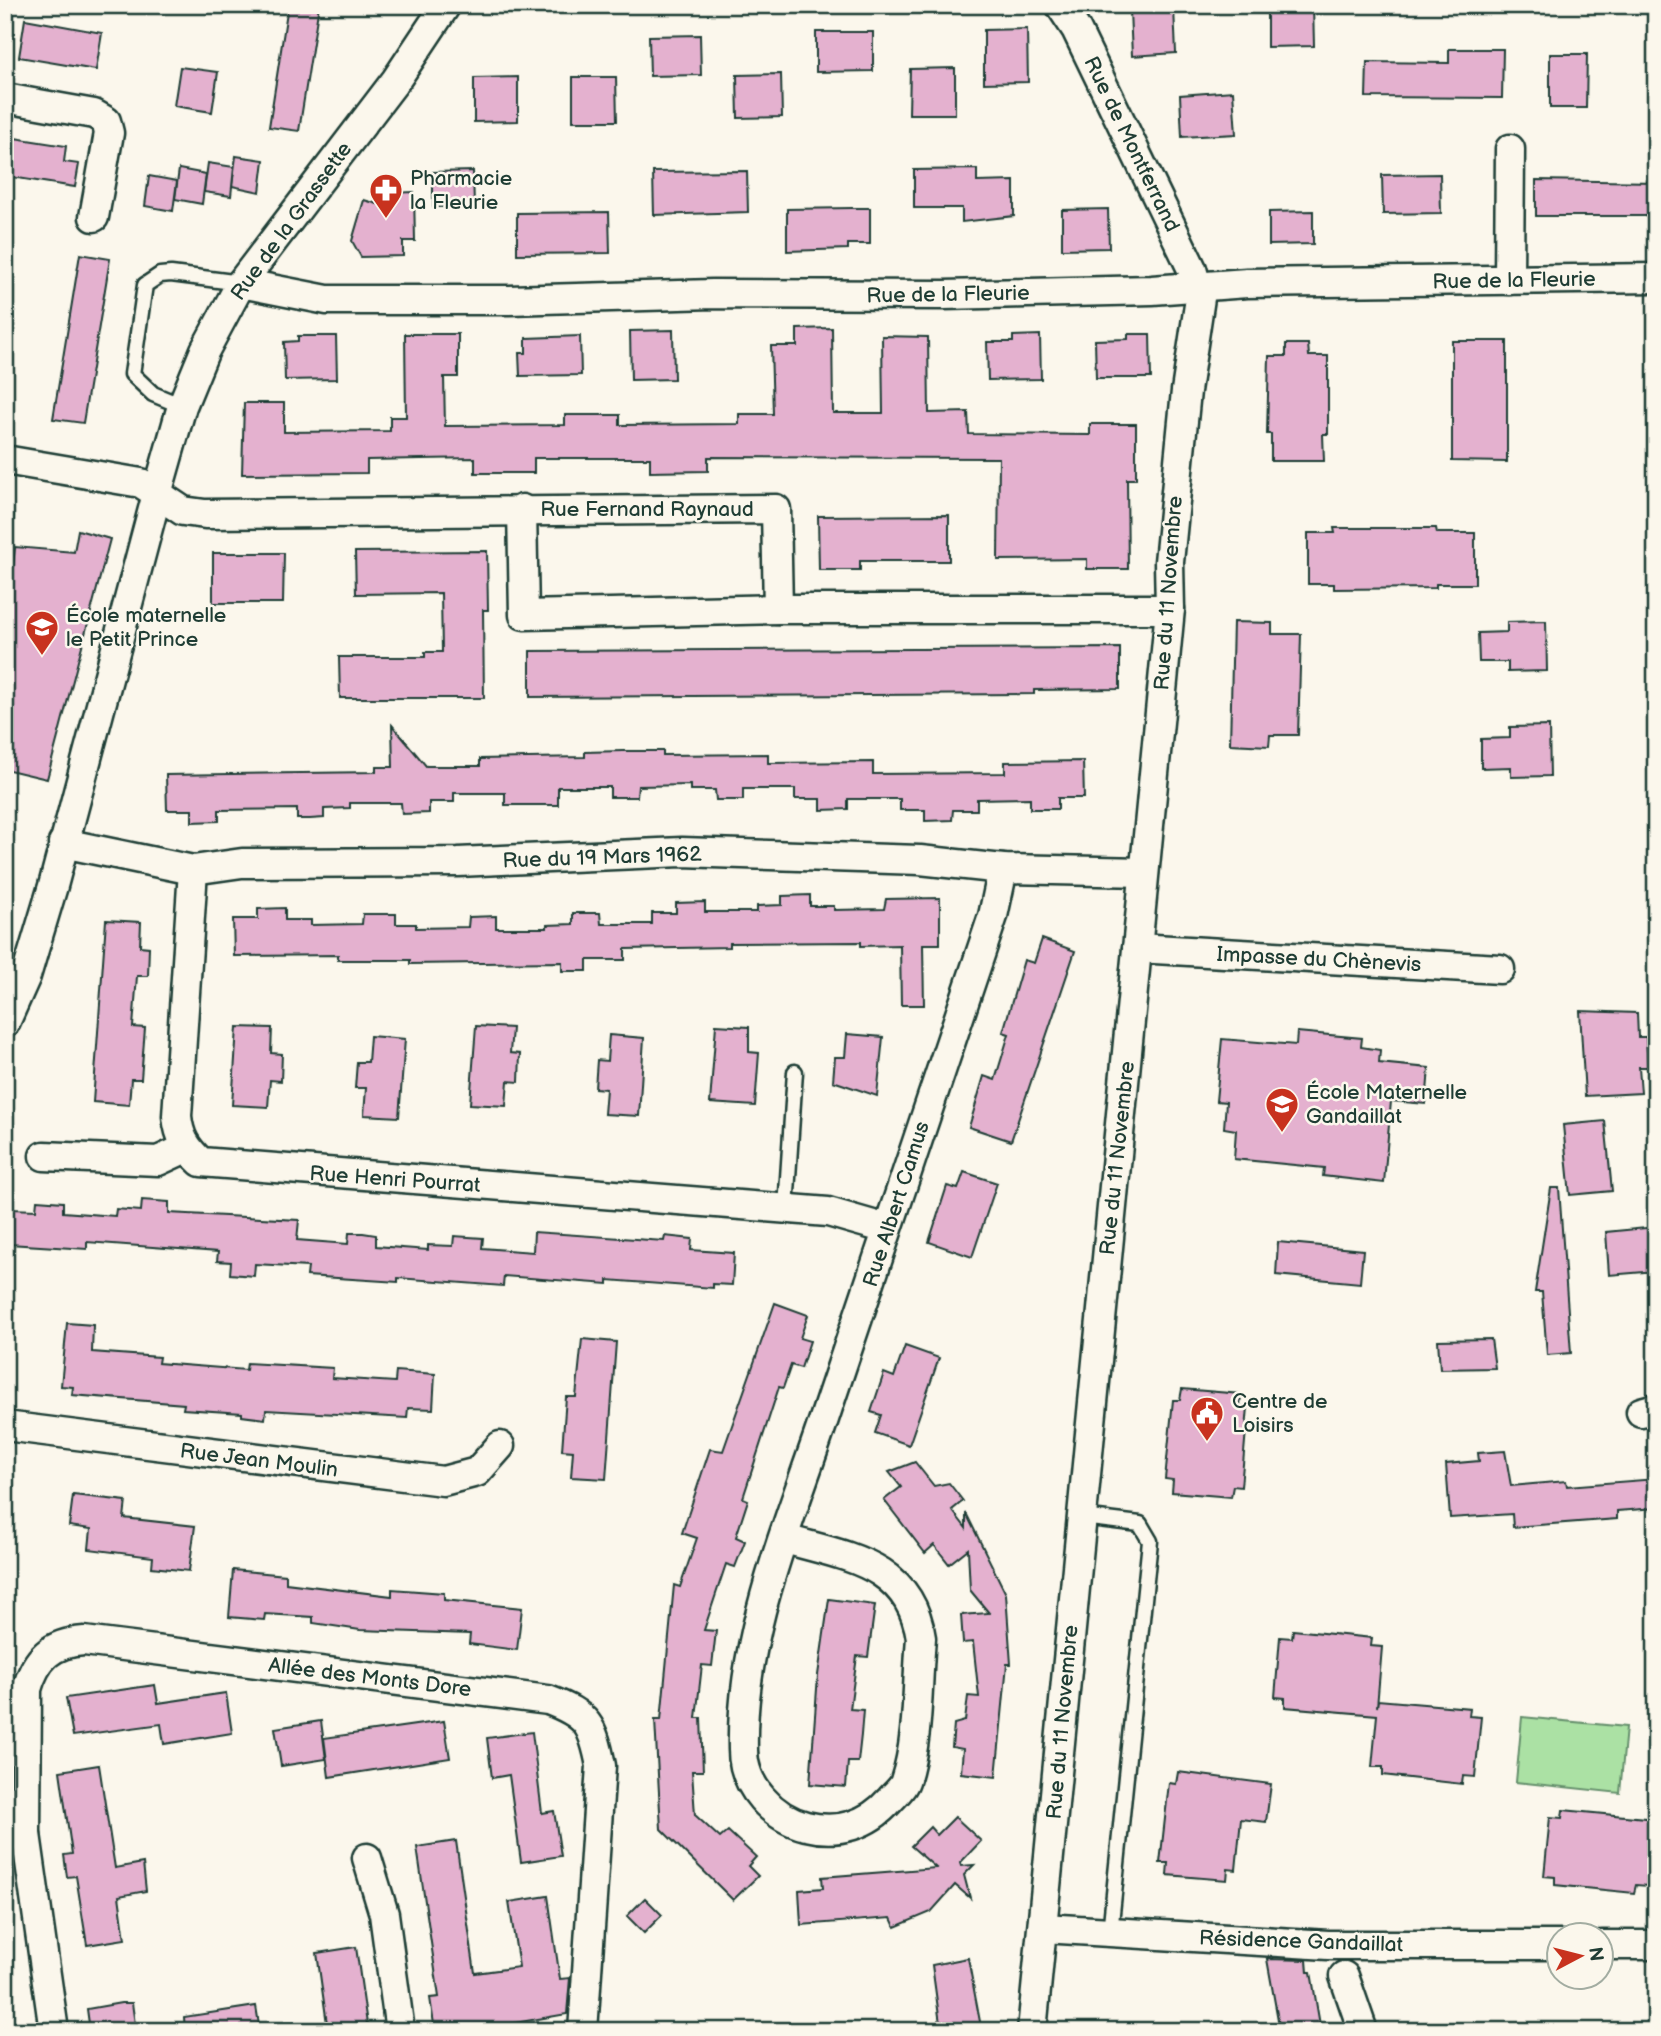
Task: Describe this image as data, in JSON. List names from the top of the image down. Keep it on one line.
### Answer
{"streets":{"street":["Rue de Montferrand","Rue de la Grassette","Rue de la Fleurie","Rue Fernand Raynaud","Rue du 11 Novembre","Rue du 19 Mars 1962","Impasse du Chènevis","Rue Henri Pourrat","Rue Albert Camus","Rue Jean Moulin","Allée des Monts Dore","Résidence Gandaillat"]},"crossings":[["Rue de Montferrand","Rue de la Fleurie"],["Rue de Montferrand","Rue du 11 Novembre"],["Rue de la Grassette","Rue de la Fleurie"],["Rue de la Grassette","Rue Fernand Raynaud"],["Rue de la Grassette","Rue du 19 Mars 1962"],["Rue de la Fleurie","Rue du 11 Novembre"],["Rue du 11 Novembre","Rue du 19 Mars 1962"],["Rue du 11 Novembre","Impasse du Chènevis"],["Rue du 11 Novembre","Résidence Gandaillat"],["Rue du 19 Mars 1962","Rue Albert Camus"],["Rue Henri Pourrat","Rue Albert Camus"]],"places":{"pharmacy":["Pharmacie la Fleurie"],"school or university":["École maternelle le Petit Prince","École Maternelle Gandaillat"],"public building":["Centre de Loisirs"]},"north":"right"}
